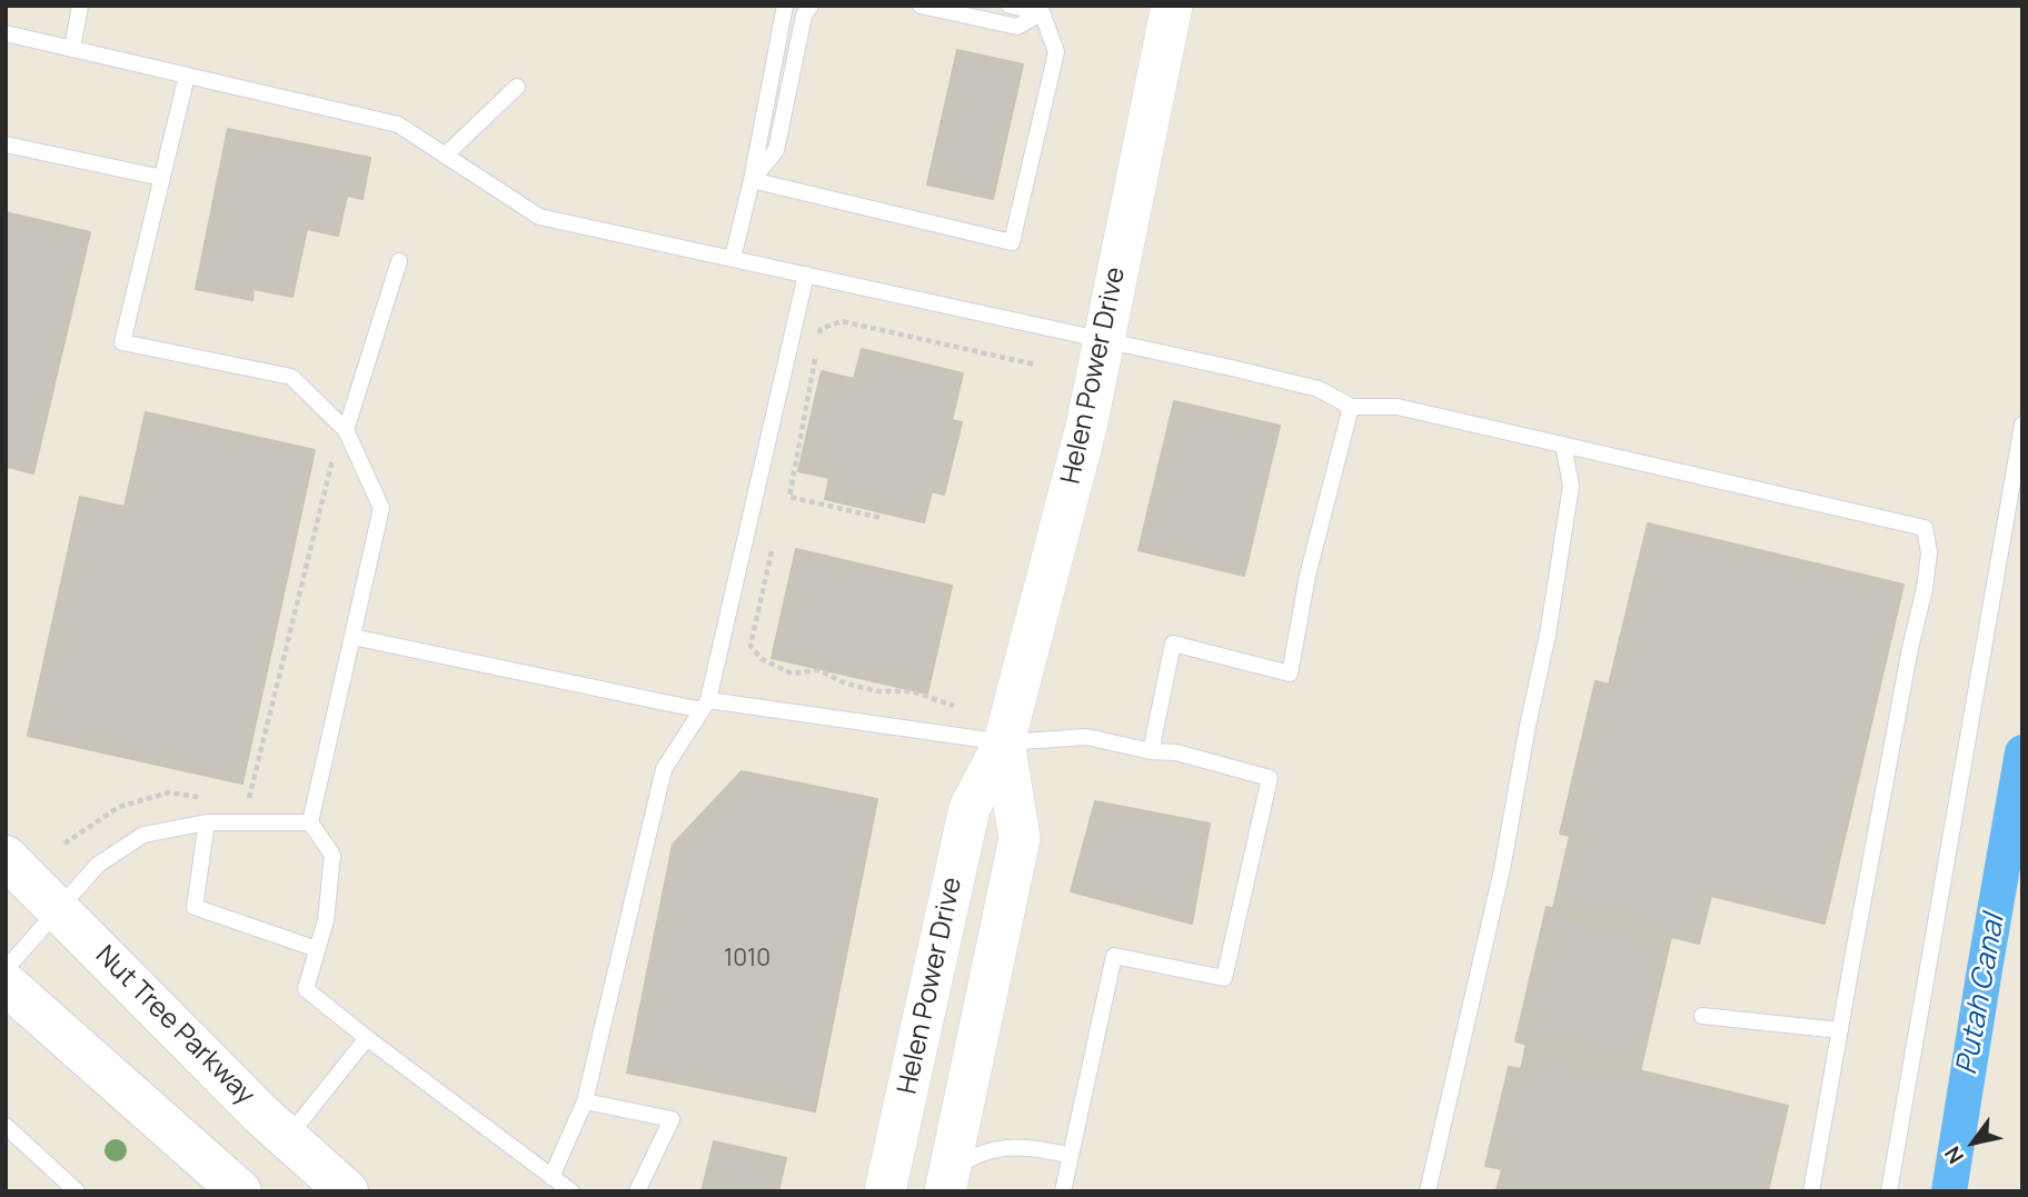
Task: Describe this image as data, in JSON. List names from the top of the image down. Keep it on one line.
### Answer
{"streets":{"main road":["Nut Tree Parkway"],"street":["Helen Power Drive"]},"water":["Putah Canal"],"house_numbers":["1010"],"north":"bottom left"}
